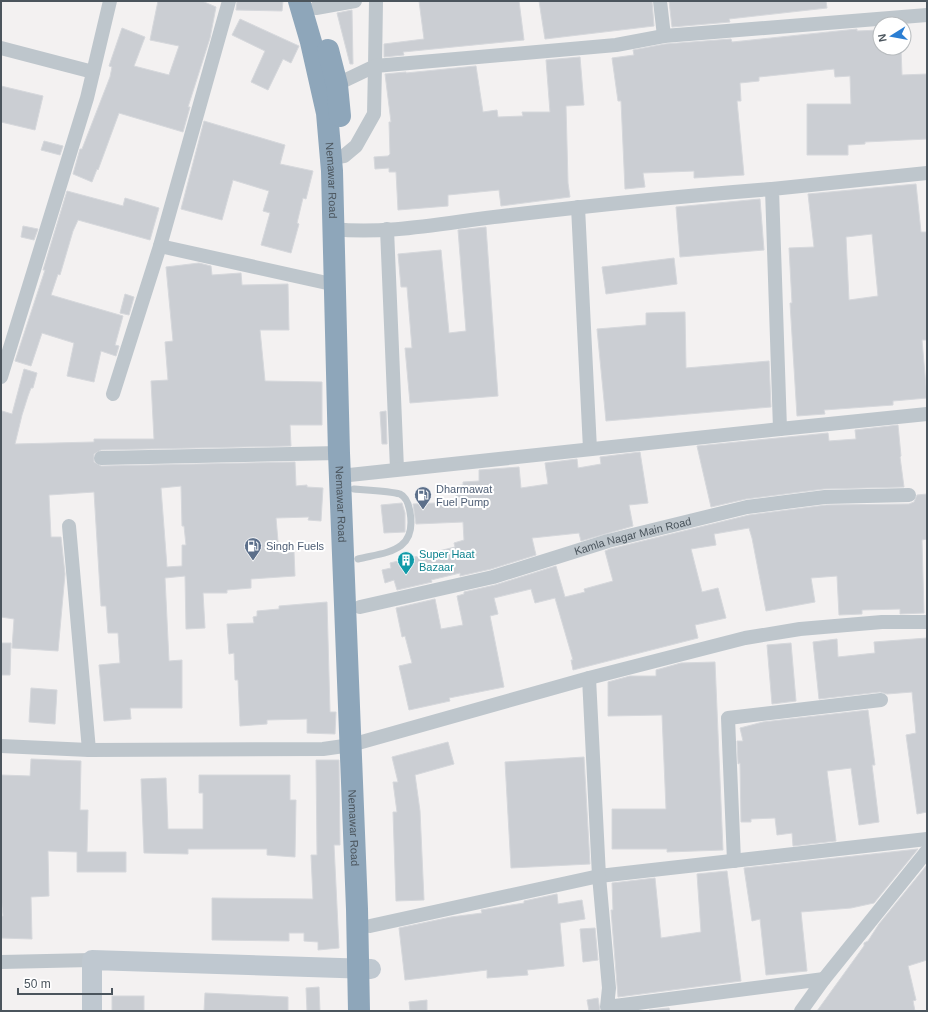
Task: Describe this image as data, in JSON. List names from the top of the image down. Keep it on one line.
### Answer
{"streets":{"highway":["Nemawar Road"],"street":["Kamla Nagar Main Road"]},"crossings":[["Nemawar Road","Kamla Nagar Main Road"]],"places":{"fuel station":["Dharmawat Fuel Pump","Singh Fuels"],"building":["Super Haat Bazaar"]},"scale_bar":"50 m","north":"left"}
